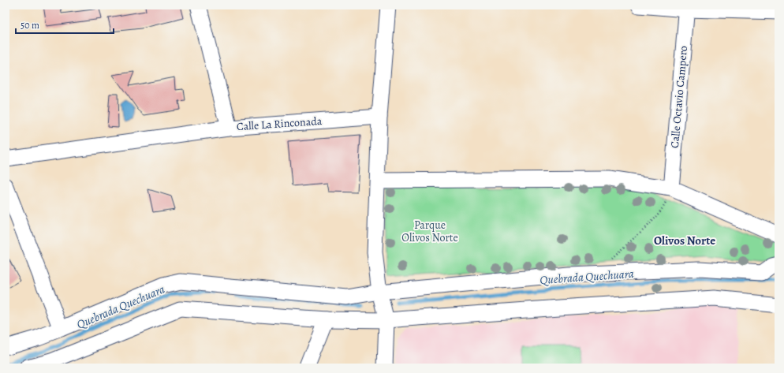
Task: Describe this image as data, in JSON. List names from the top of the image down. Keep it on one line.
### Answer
{"streets":{"street":["Calle Octavio Campero","Calle La Rinconada"]},"districts":["Olivos Norte"],"water":["Quebrada Quechuara"],"parks":["Parque Olivos Norte"],"scale_bar":"50 m"}
